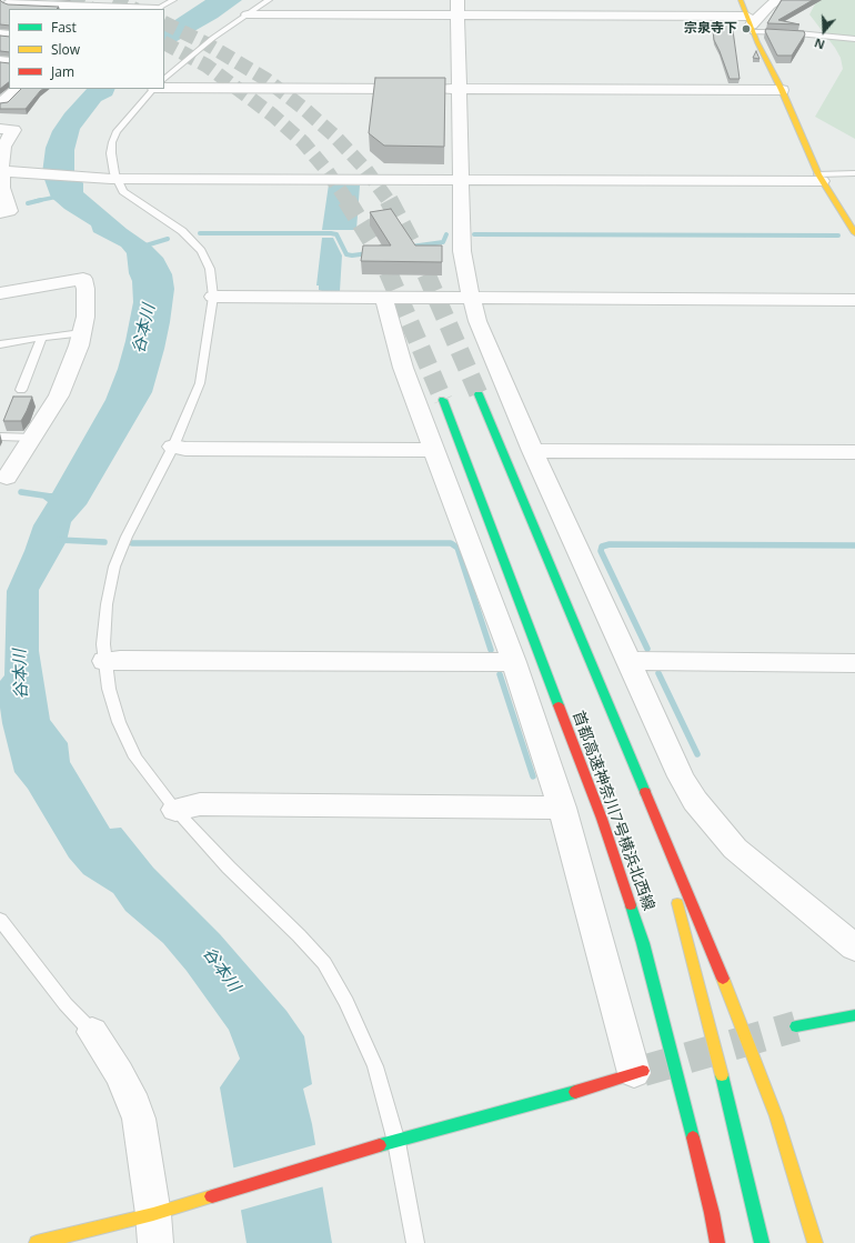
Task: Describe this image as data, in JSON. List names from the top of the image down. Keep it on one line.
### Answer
{"streets":{"main road":["首都高速神奈川7号横浜北西線"]},"water":["谷本川"],"places":["宗泉寺下"],"legend":["Fast","Slow","Jam"],"north":"bottom"}
